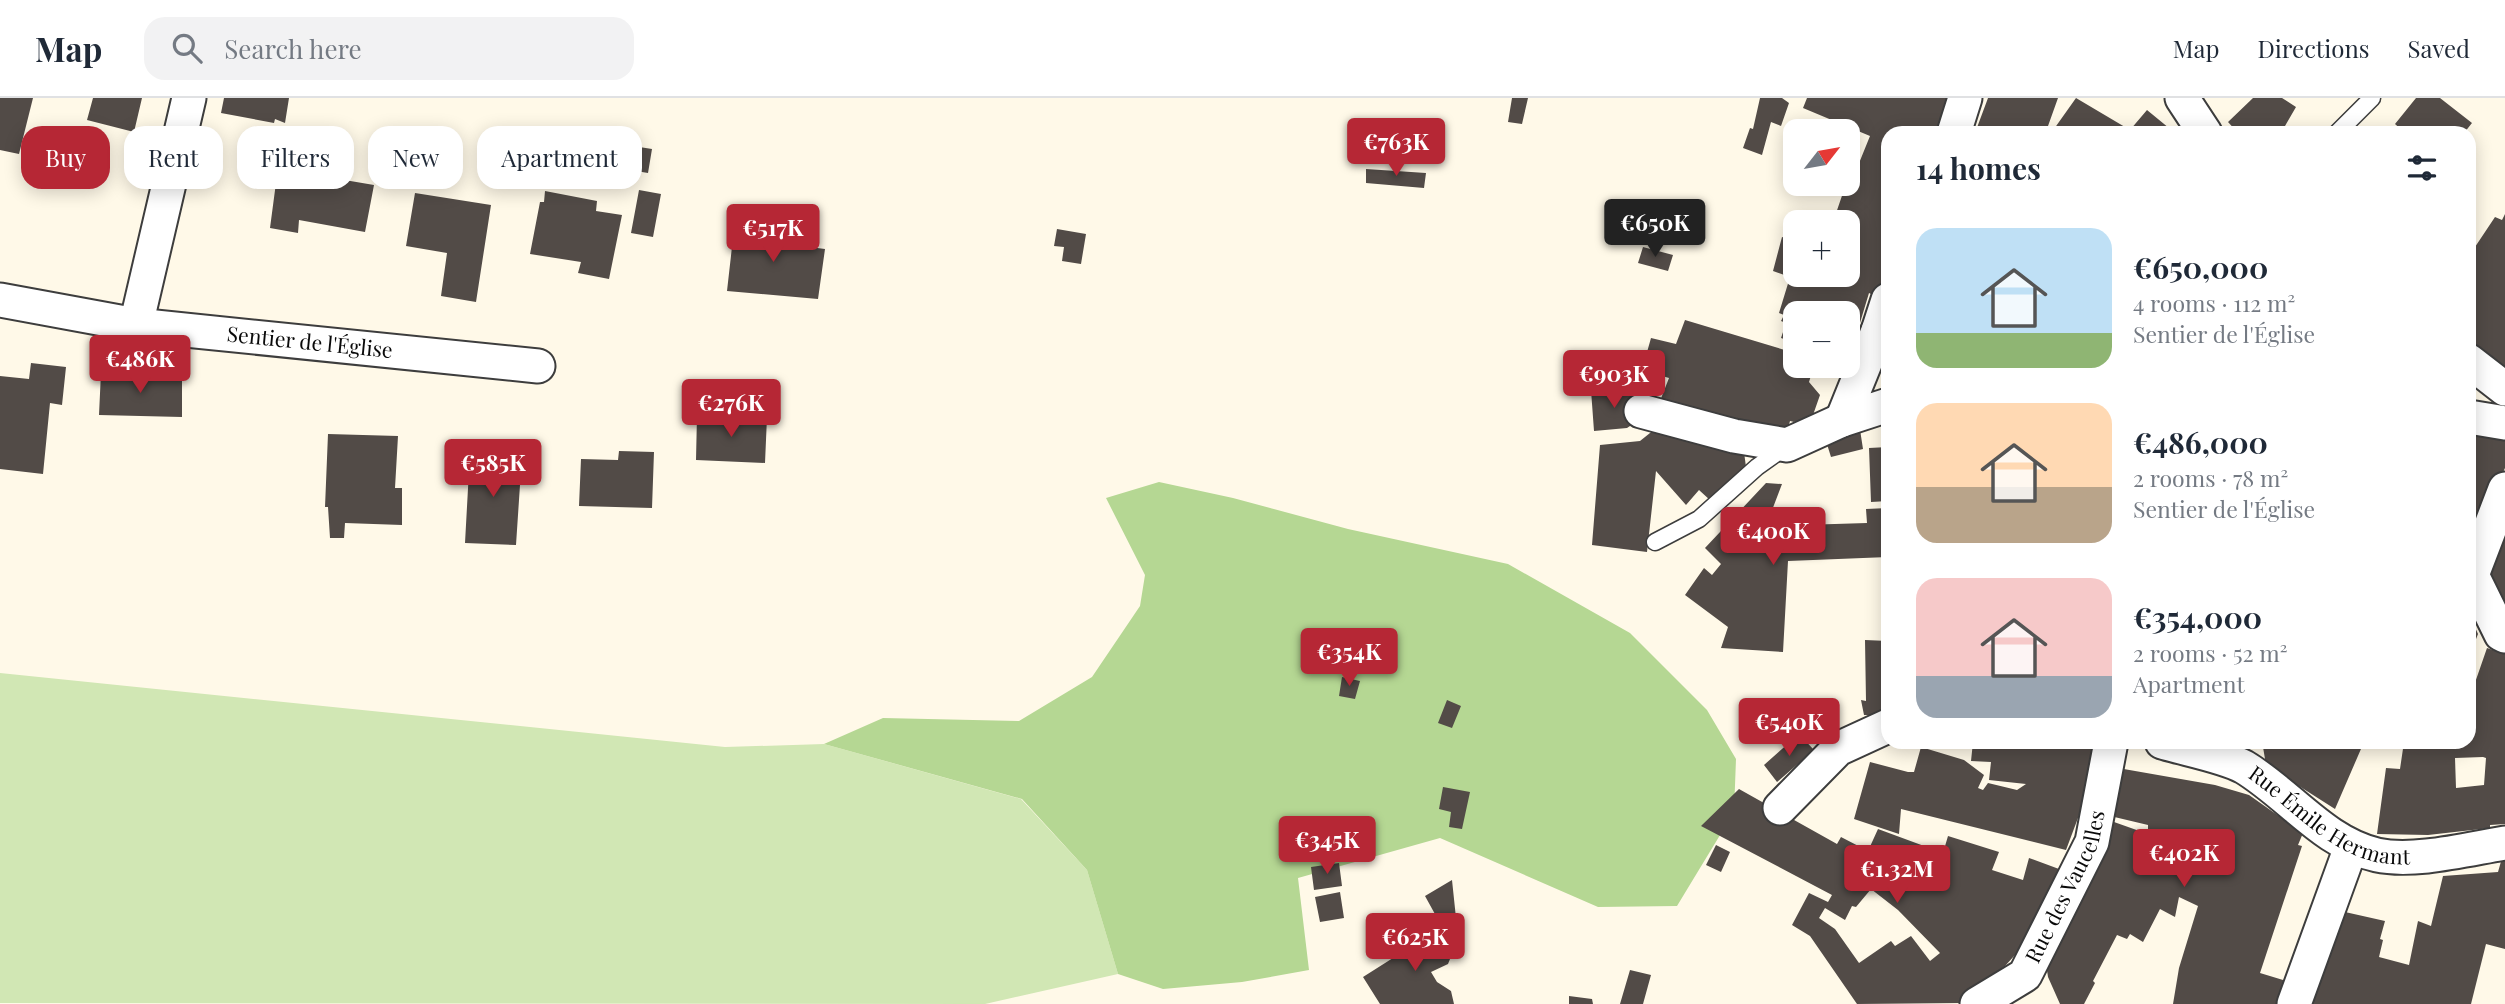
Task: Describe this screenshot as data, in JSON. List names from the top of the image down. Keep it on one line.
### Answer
{"streets":{"street":["Sentier de l'Église","Rue Émile Hermant","Rue des Vaucelles"]},"north":"top right","page":{"header":"Map","search":"Search here","nav":["Map","Directions","Saved"],"price":["€763K","€650K","€517K","€486K","€903K","€276K","€585K","€400K","€354K","€540K","€345K","€402K","€1.32M","€625K"],"map_buttons":["+","−"],"chip":["Buy","Rent","Filters","New","Apartment"],"heading":"14 homes","list":[{"name":"€650,000","note":"4 rooms · 112 m² · Sentier de l'Église"},{"name":"€486,000","note":"2 rooms · 78 m² · Sentier de l'Église"},{"name":"€354,000","note":"2 rooms · 52 m² · Apartment"}]}}
